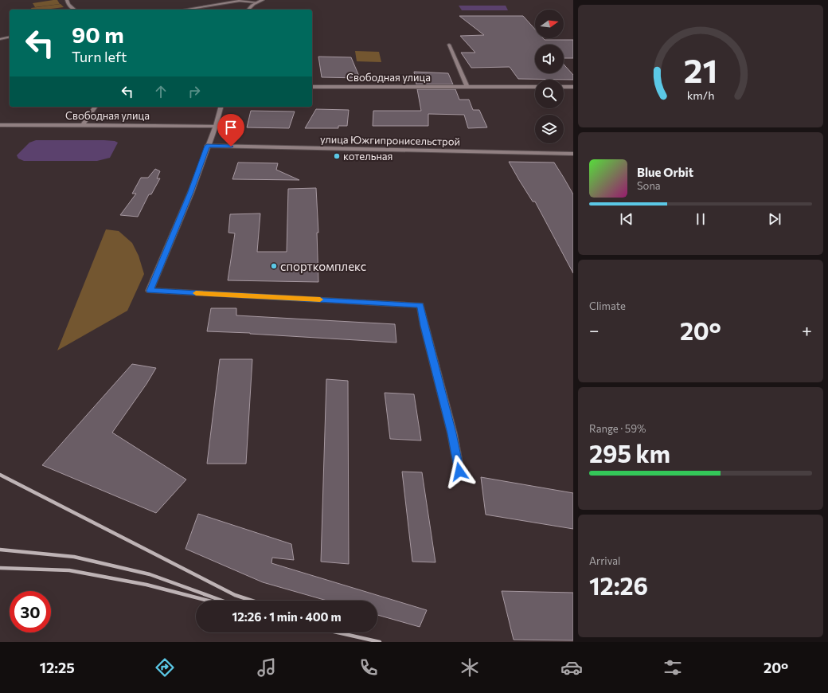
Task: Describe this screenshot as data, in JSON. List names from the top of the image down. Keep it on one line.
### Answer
{"streets":{"street":["Свободная улица","улица Южгипронисельстрой"]},"places":["котельная","спорткомплекс"],"north":"right","page":{"turn":["90 m","Turn left"],"song":["Blue Orbit","Sona"],"tile":["Climate",["Range · 59%","295 km"],["Arrival","12:26"]],"heat":["−","20°","+"],"limit":"30","trip":"12:26 · 1 min · 400 m","tabs":["12:25","20°"],"gauge":["21","km/h"]}}
